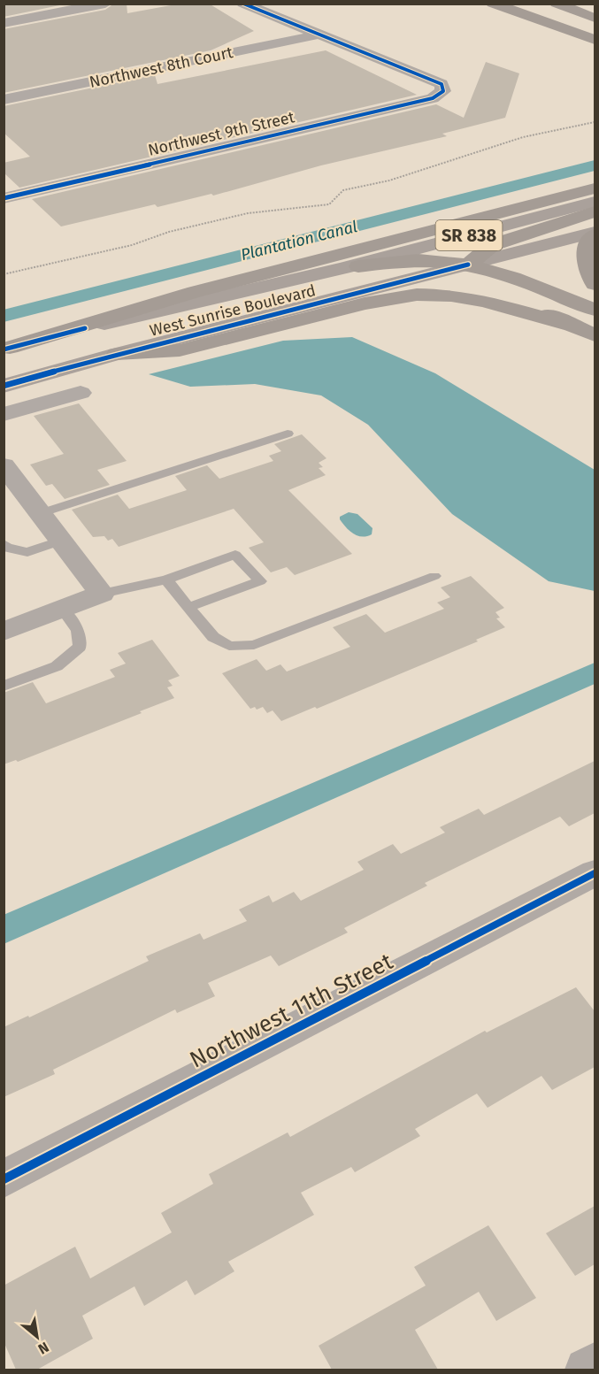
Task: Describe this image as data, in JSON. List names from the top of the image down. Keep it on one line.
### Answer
{"streets":{"main road":["SR 838","West Sunrise Boulevard"],"street":["Northwest 8th Court","Northwest 9th Street","Northwest 11th Street"]},"crossings":[["Northwest 8th Court","Northwest 9th Street"]],"water":["Plantation Canal"],"north":"bottom right"}
